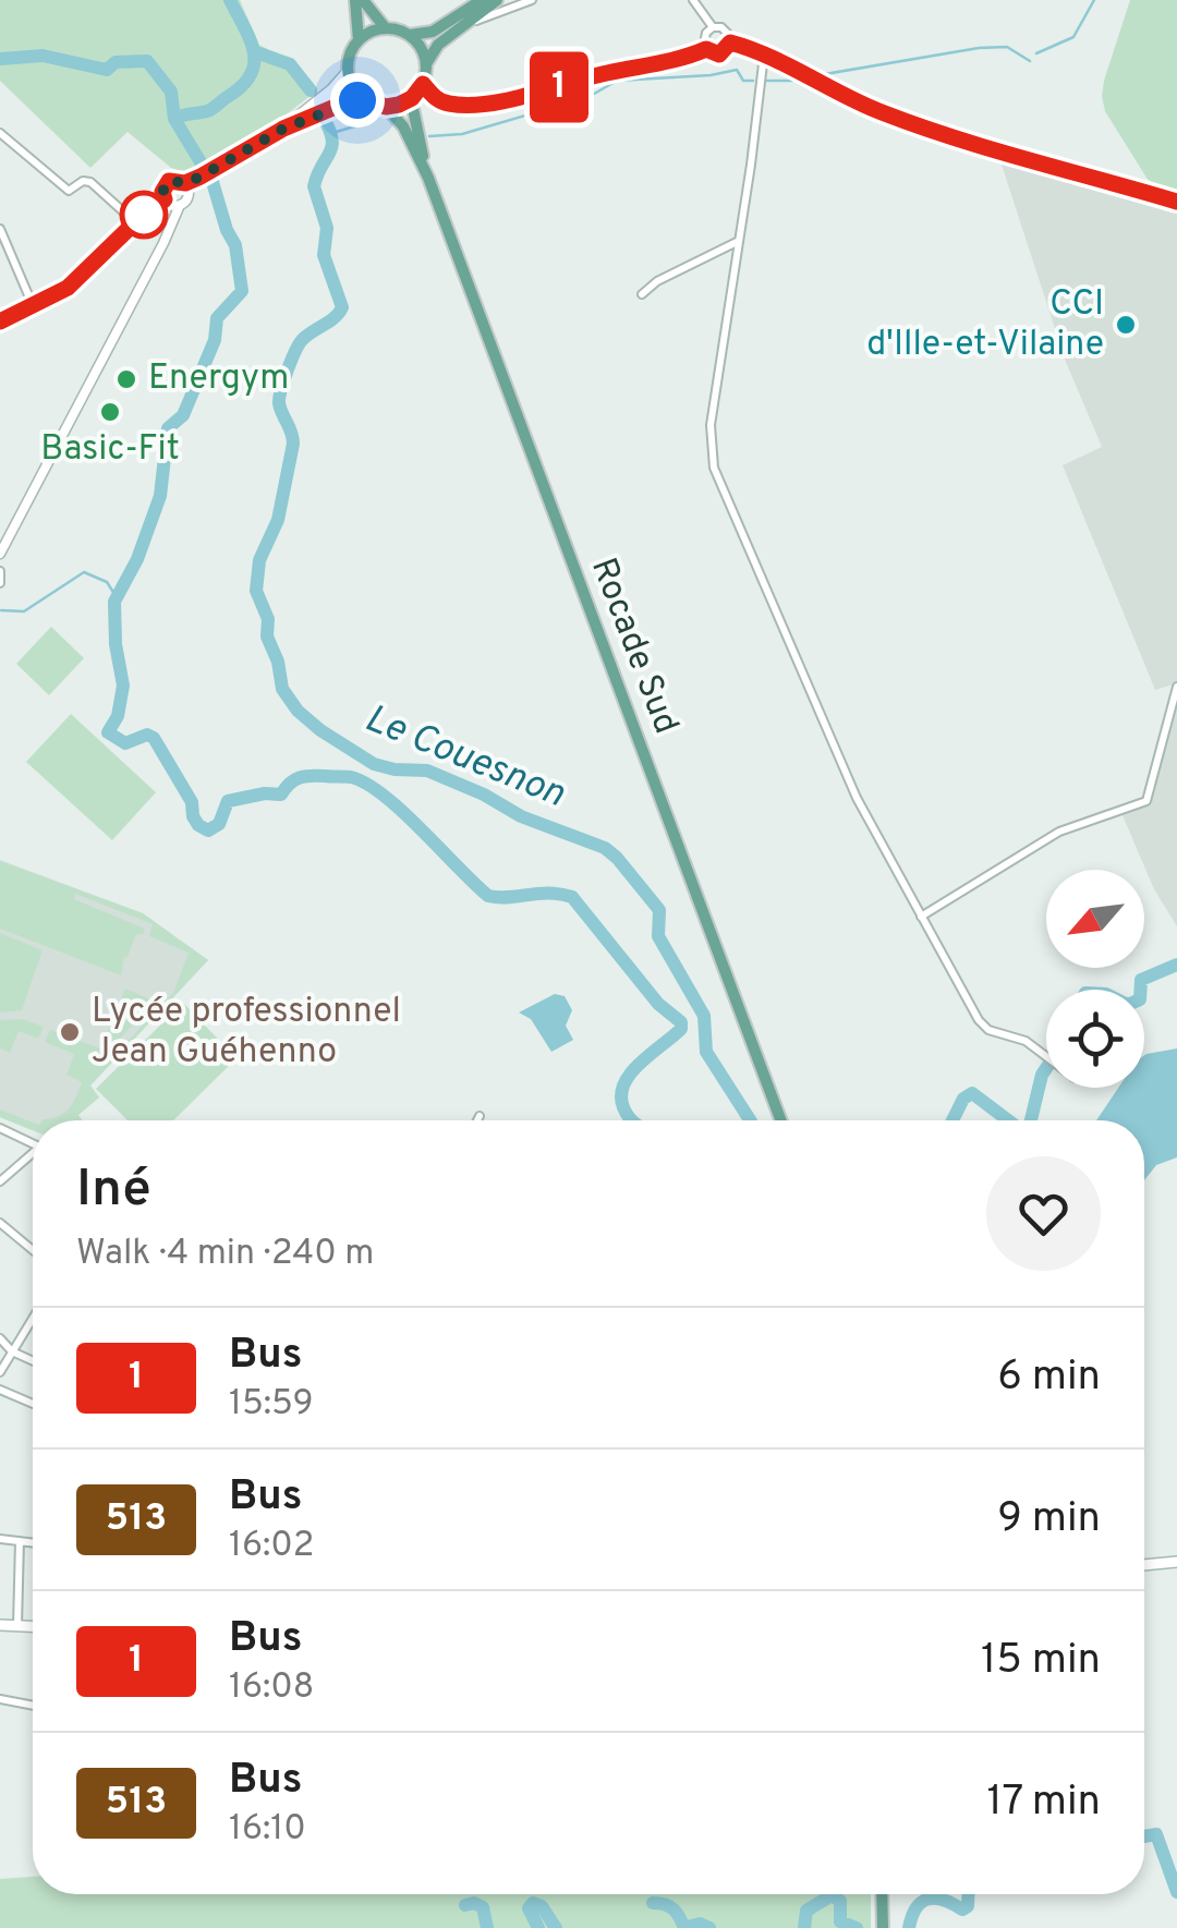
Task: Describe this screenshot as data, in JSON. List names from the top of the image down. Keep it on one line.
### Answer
{"streets":{"main road":["Rocade Sud"]},"water":["Le Couesnon"],"places":["CCI d'Ille-et-Vilaine","Energym","Basic-Fit","Lycée professionnel Jean Guéhenno"],"lines":["bus line 1"],"north":"bottom left","page":{"on_map":"1","heading":["Iné","Walk · 4 min · 240 m"],"list":[{"mark":"1","name":"Bus","note":"15:59","value":"6 min"},{"mark":"513","name":"Bus","note":"16:02","value":"9 min"},{"mark":"1","name":"Bus","note":"16:08","value":"15 min"},{"mark":"513","name":"Bus","note":"16:10","value":"17 min"}]}}
